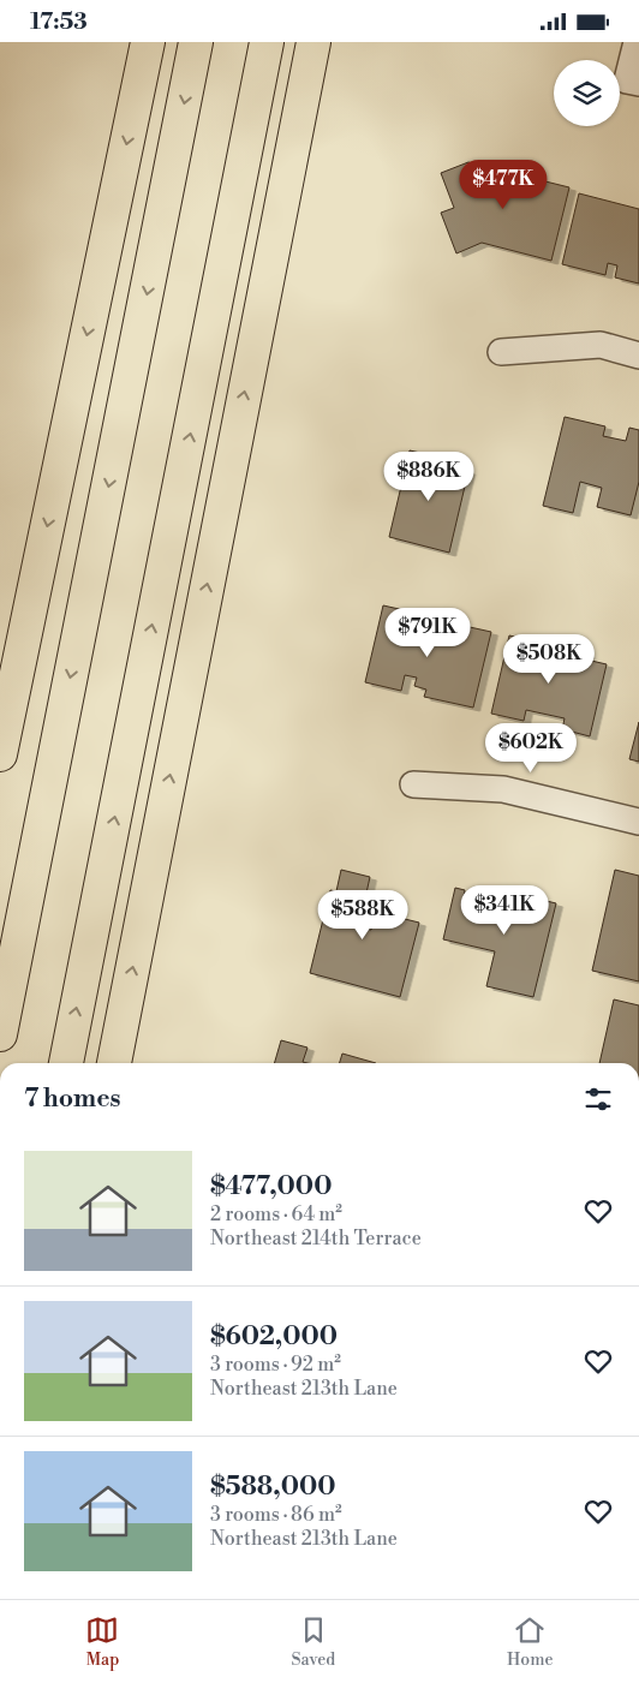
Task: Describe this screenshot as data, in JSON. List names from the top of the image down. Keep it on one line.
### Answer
{"page":{"status":"17:53","price":["$477K","$886K","$791K","$508K","$602K","$341K","$588K"],"heading":"7 homes","list":[{"name":"$477,000","note":"2 rooms · 64 m² · Northeast 214th Terrace"},{"name":"$602,000","note":"3 rooms · 92 m² · Northeast 213th Lane"},{"name":"$588,000","note":"3 rooms · 86 m² · Northeast 213th Lane"}],"tabs":["Map","Saved","Home"]}}
